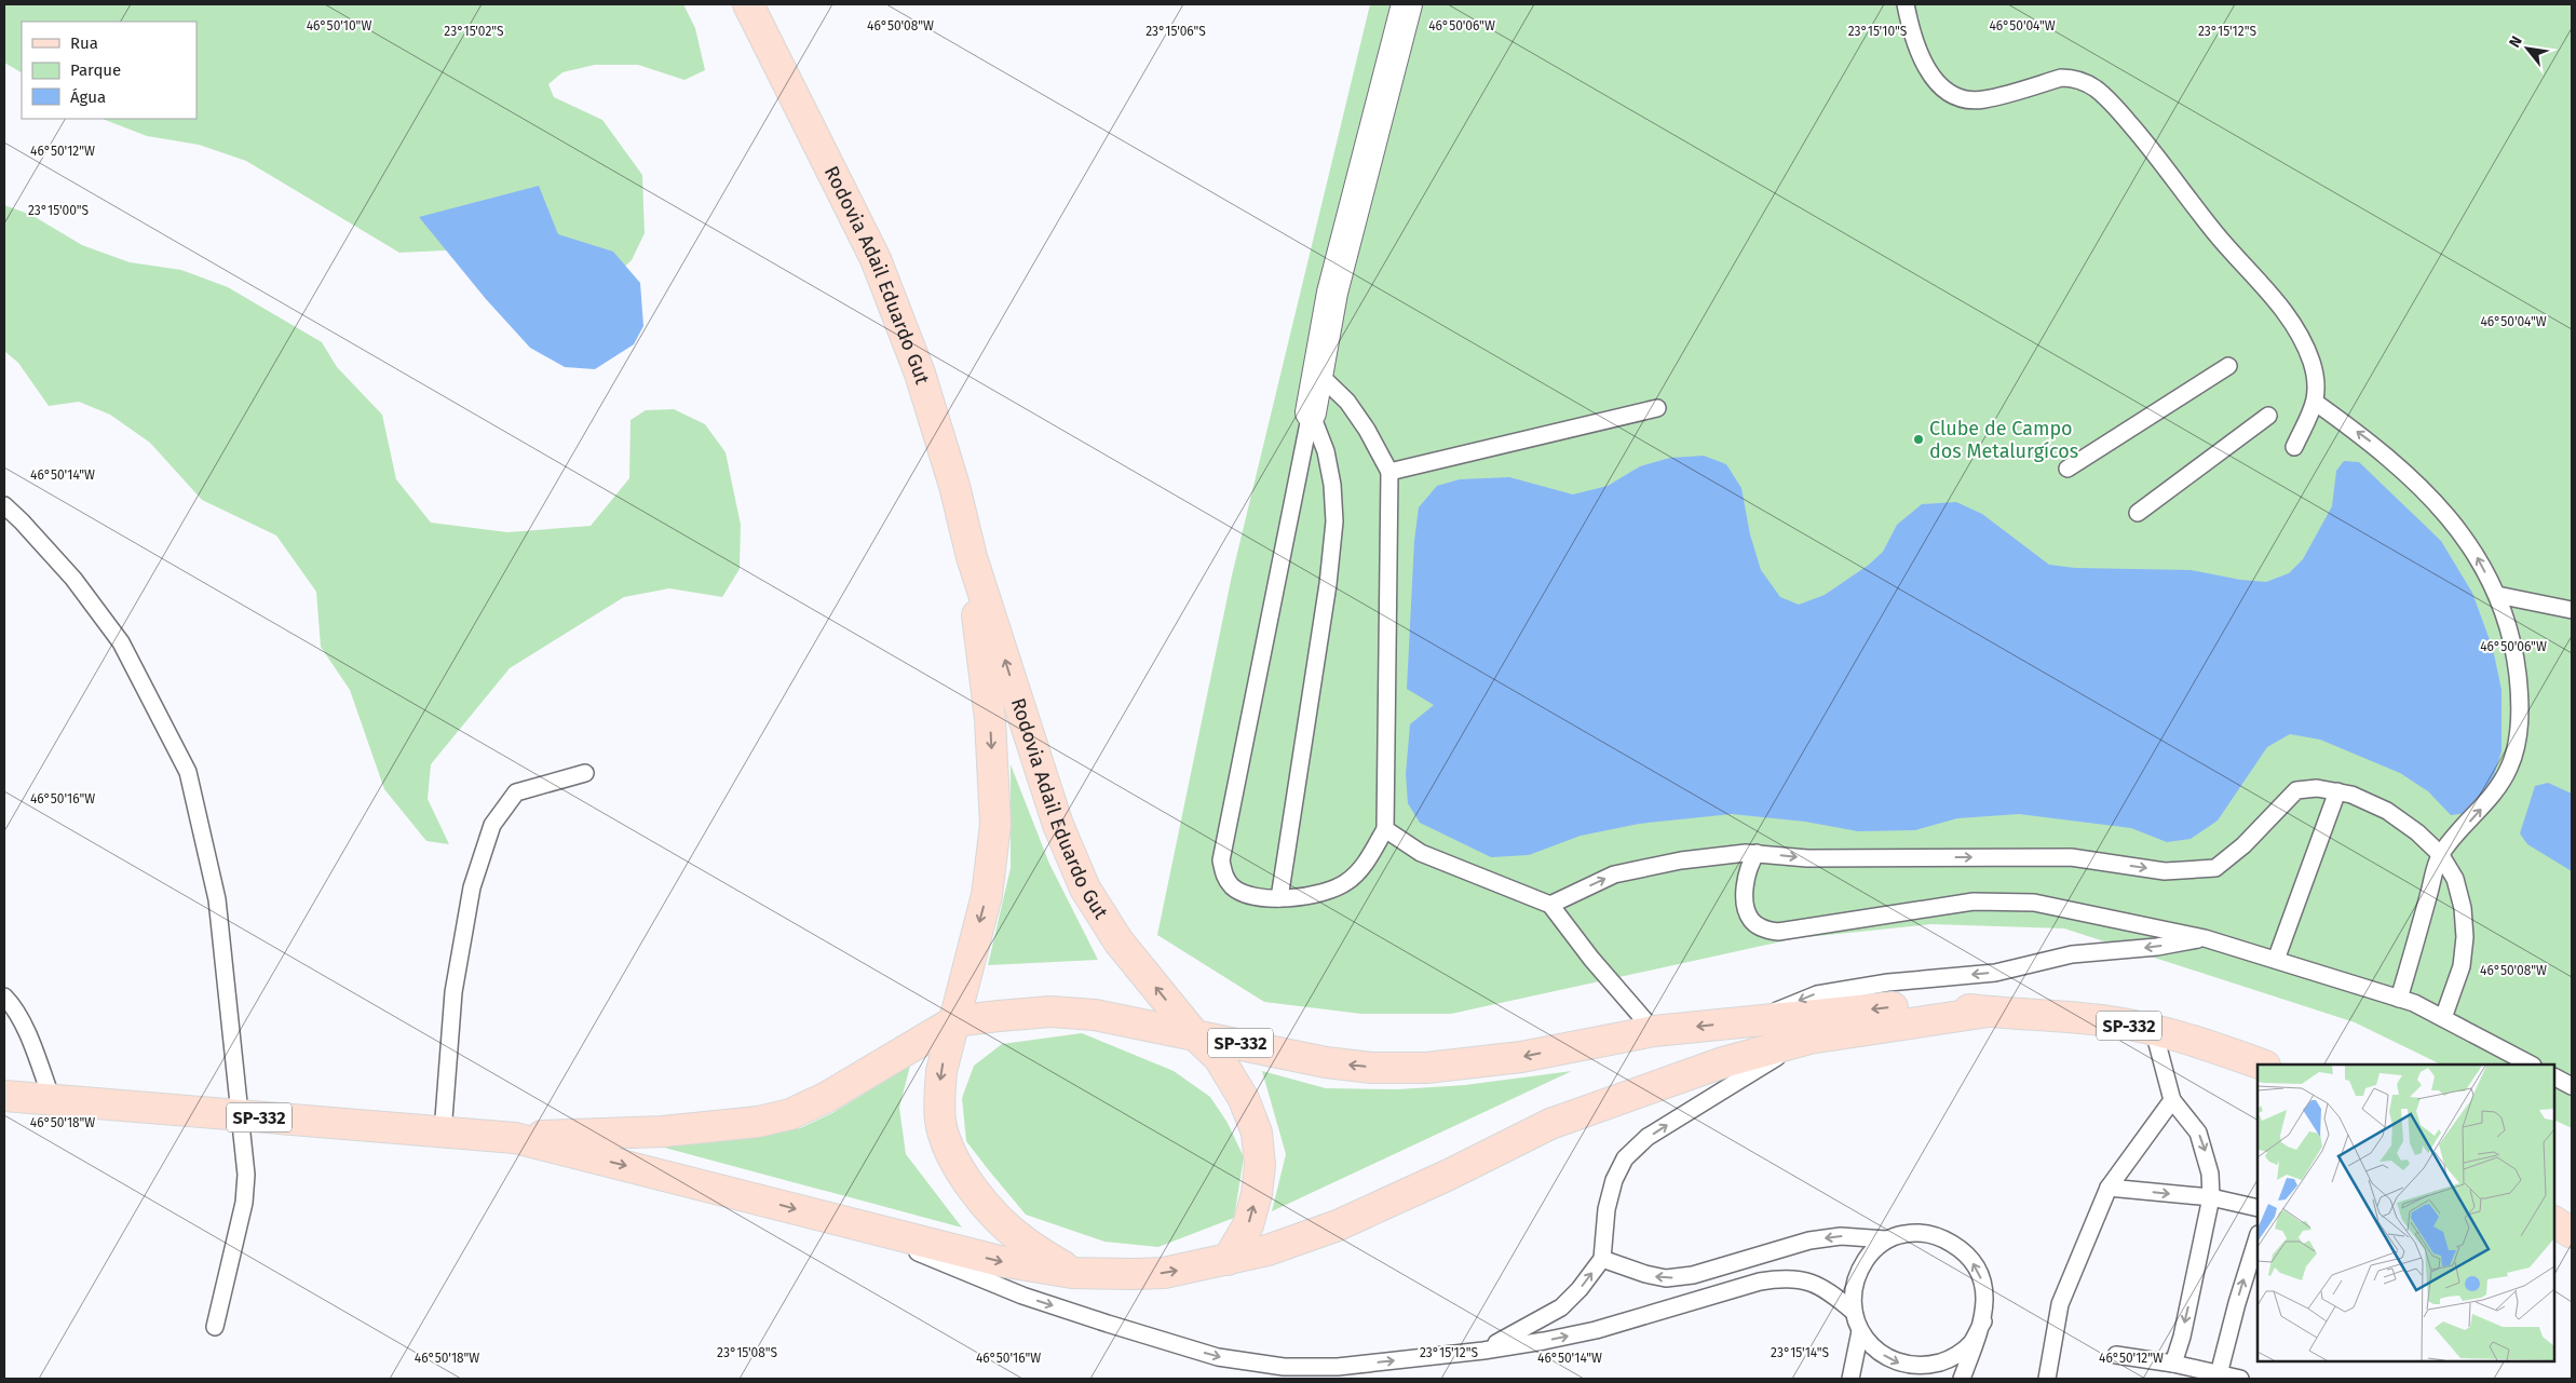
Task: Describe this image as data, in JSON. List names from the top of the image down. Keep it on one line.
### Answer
{"streets":{"main road":["Rodovia Adail Eduardo Gut","SP-332"]},"crossings":[["Rodovia Adail Eduardo Gut","SP-332"]],"places":["Clube de Campo dos Metalurgícos"],"legend":["Rua","Parque","Água"],"north":"top left","coordinates":["46°50'10\"W","46°50'08\"W","46°50'06\"W","46°50'04\"W","23°15'02\"S","23°15'06\"S","23°15'10\"S","23°15'12\"S","46°50'12\"W","23°15'00\"S","46°50'14\"W","46°50'16\"W","46°50'18\"W","23°15'08\"S","23°15'14\"S"]}
